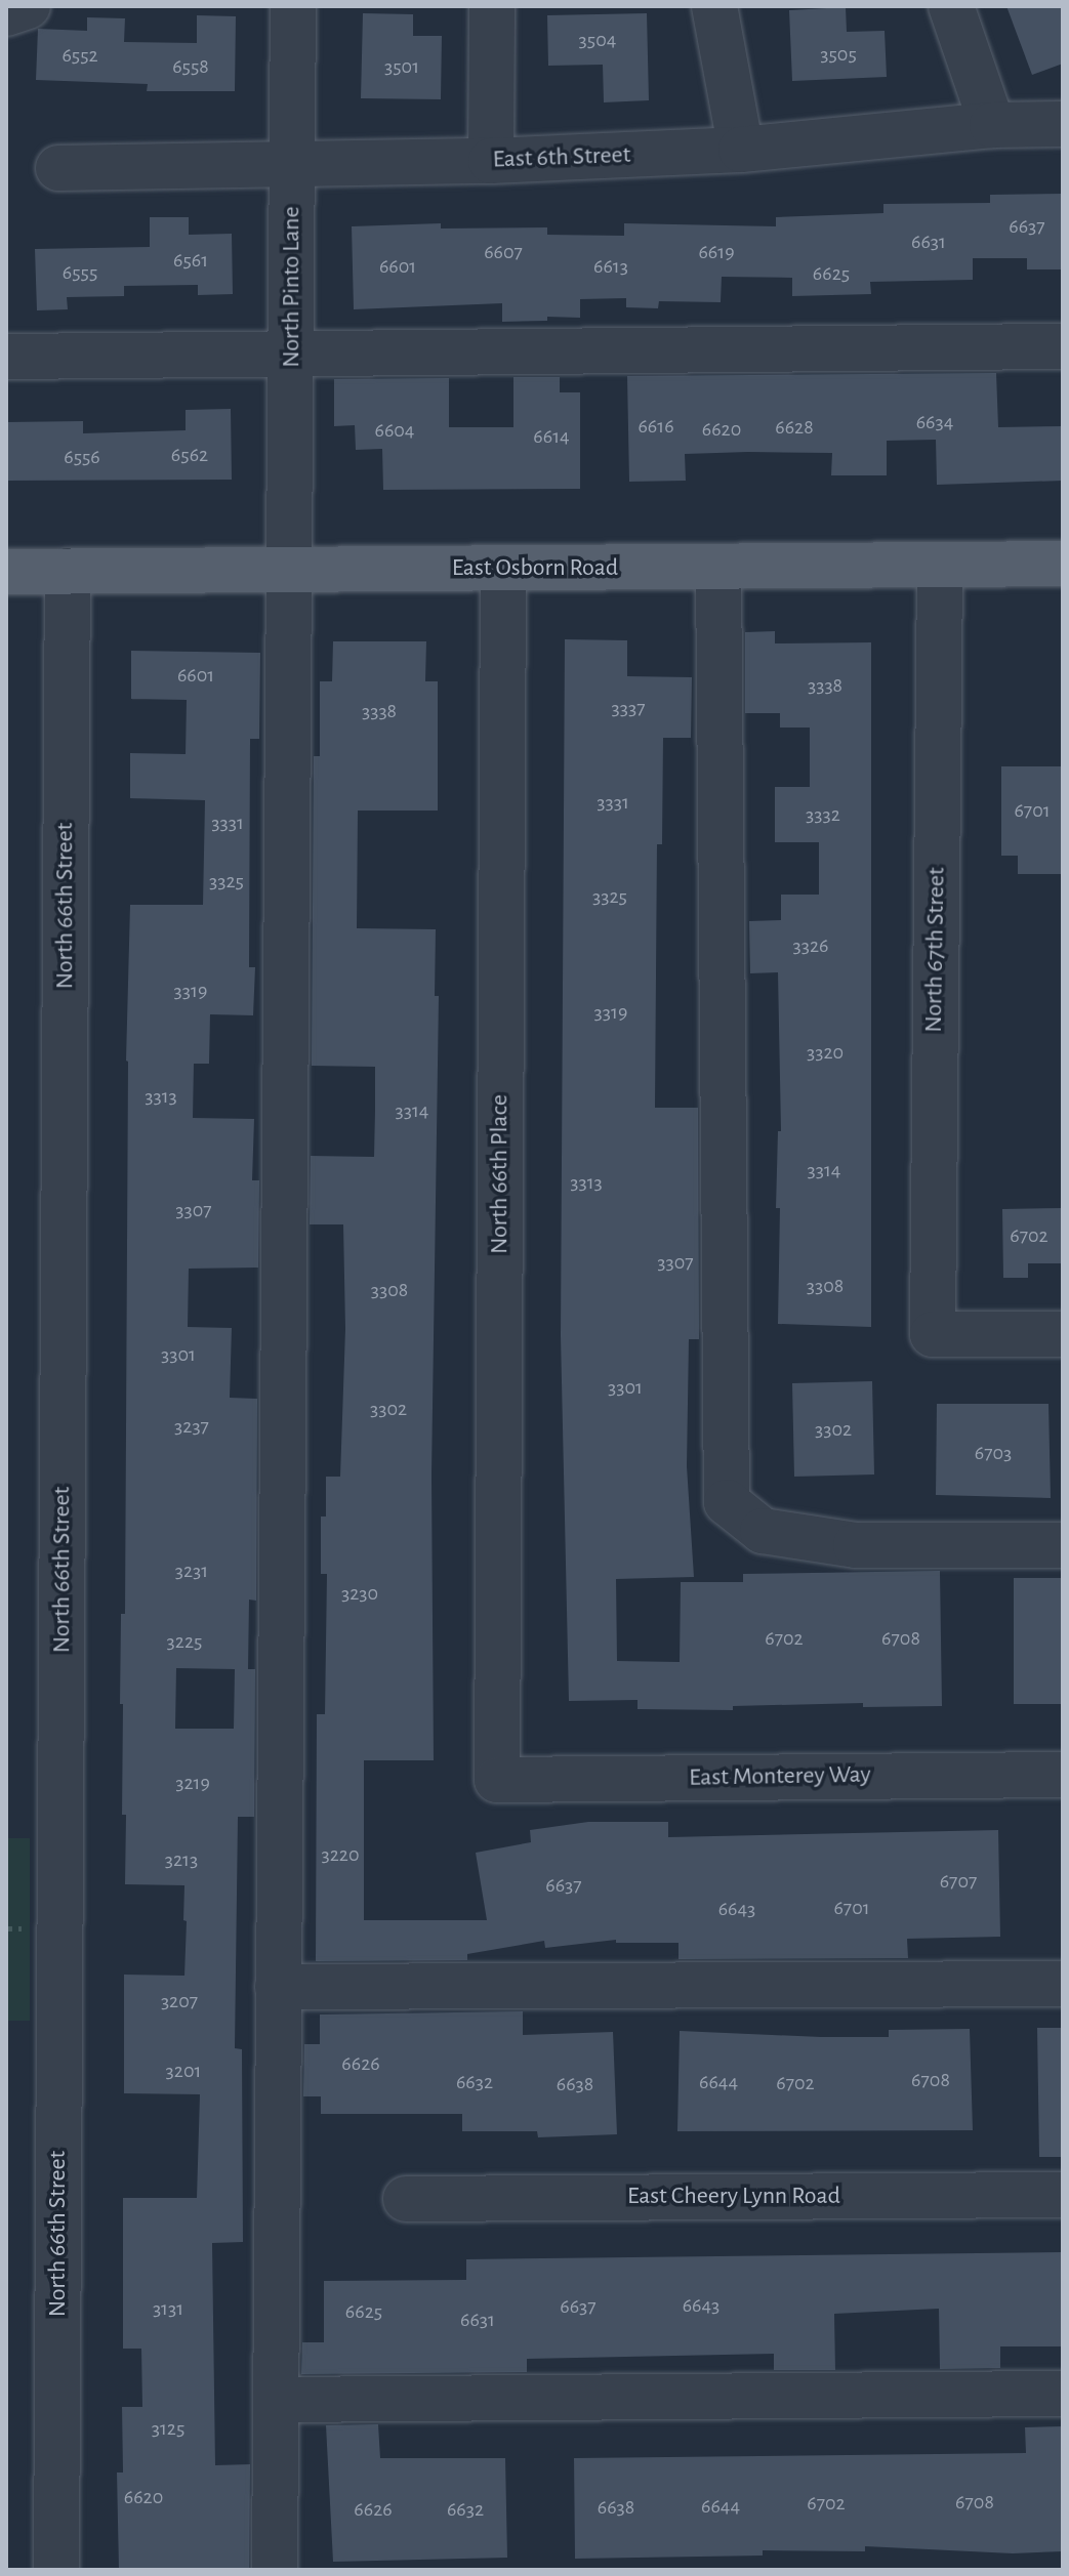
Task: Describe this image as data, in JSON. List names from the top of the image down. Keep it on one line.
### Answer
{"streets":{"main road":["East Osborn Road"],"street":["East 6th Street","North Pinto Lane","North 66th Street","North 67th Street","North 66th Place","East Monterey Way","East Cheery Lynn Road"]},"crossings":[["East 6th Street","North Pinto Lane"],["North Pinto Lane","East Osborn Road"],["East Osborn Road","North 66th Street"],["East Osborn Road","North 67th Street"],["East Osborn Road","North 66th Place"],["North 66th Place","East Monterey Way"]],"house_numbers":["3504","3505","6552","6558","3501","6637","6631","6607","6619","6561","6601","6613","6555","6625","6634","6616","6628","6620","6604","6614","6562","6556","6601","3338","3337","3338","3331","6701","3332","3331","3325","3325","3326","3319","3319","3320","3313","3314","3314","3313","3307","6702","3307","3308","3308","3301","3301","3302","3237","3302","6703","3231","3230","6702","6708","3225","3219","3220","3213","6707","6637","6701","6643","3207","6626","3201","6708","6632","6644","6702","6638","6643","6637","3131","6625","6631","3125","6620","6708","6702","6644","6638","6626","6632"]}
